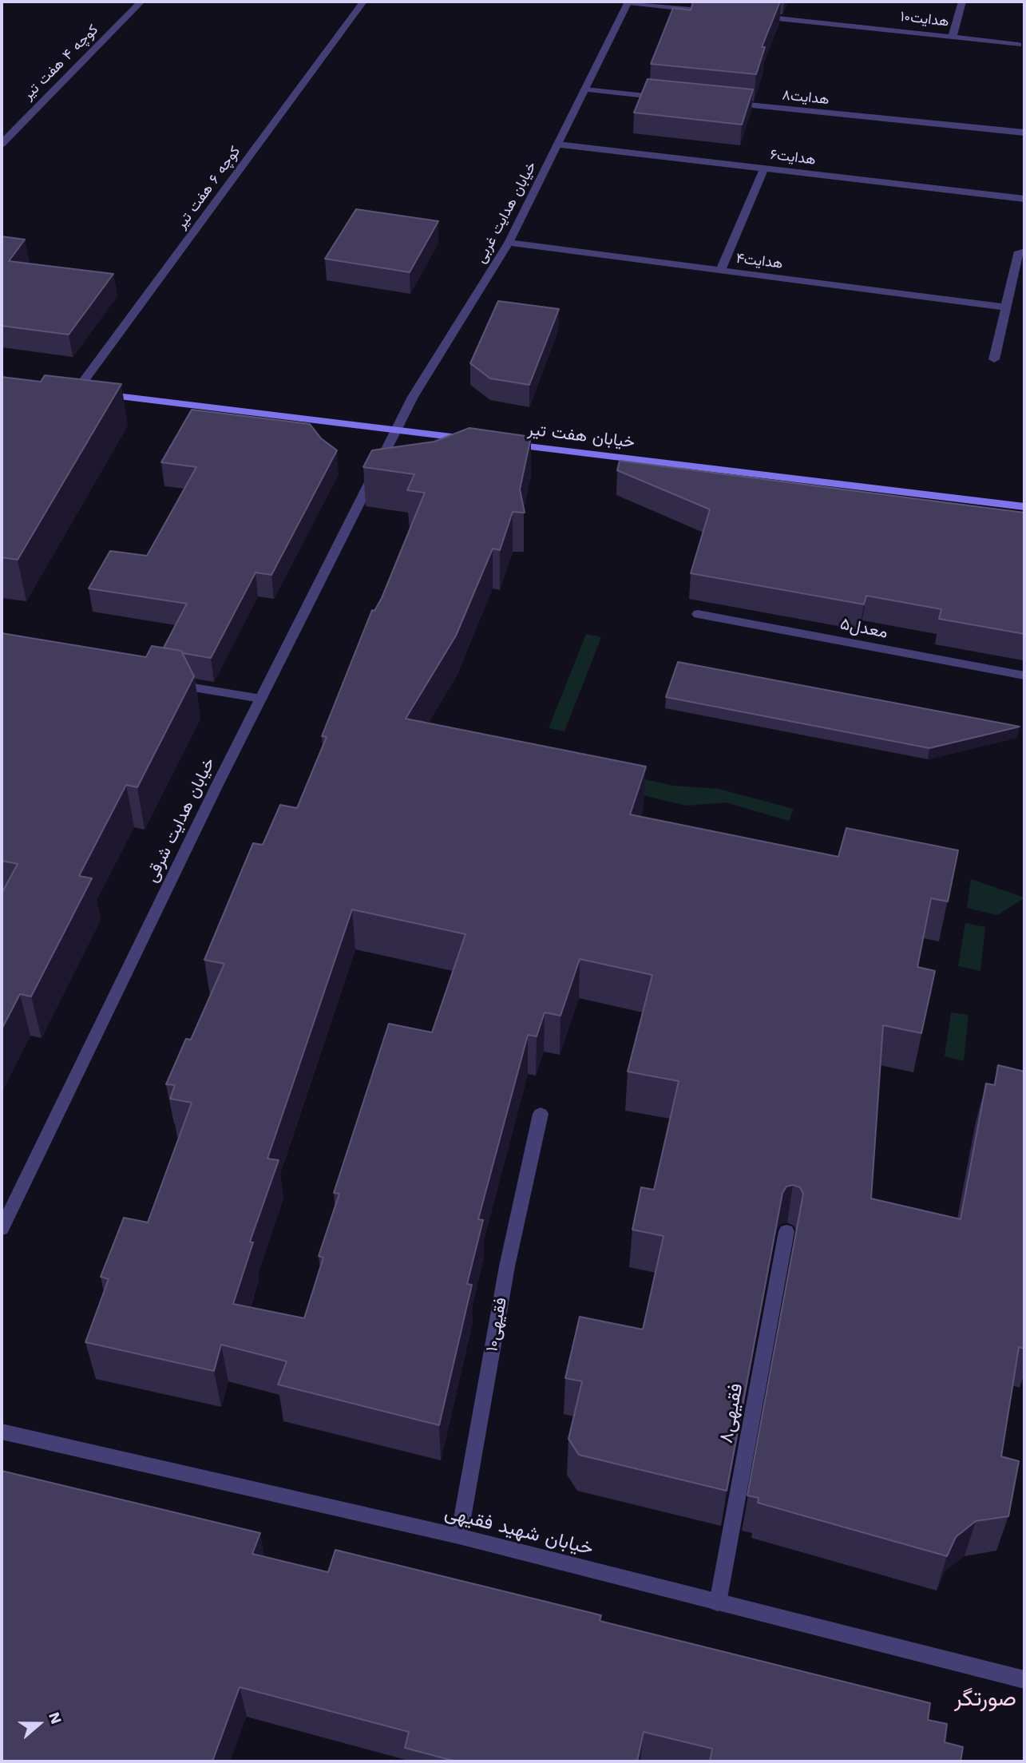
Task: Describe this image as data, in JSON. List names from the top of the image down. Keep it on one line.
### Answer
{"streets":{"main road":["خیابان هفت تیر"],"street":["هدایت۱۰","کوچه ۴ هفت تیر","هدایت۸","هدایت۶","کوچه ۶ هفت تیر","خیابان هدایت غربی","هدایت۴","معدل۵","خیابان هدایت شرقی","فقیهی۱۰","فقیهی۸","خیابان شهید فقیهی"]},"crossings":[["هدایت۶","خیابان هدایت غربی"],["خیابان هدایت غربی","هدایت۴"],["خیابان هدایت غربی","خیابان هدایت شرقی"],["فقیهی۱۰","خیابان شهید فقیهی"],["فقیهی۸","خیابان شهید فقیهی"]],"districts":["صورتگر"],"north":"right"}
